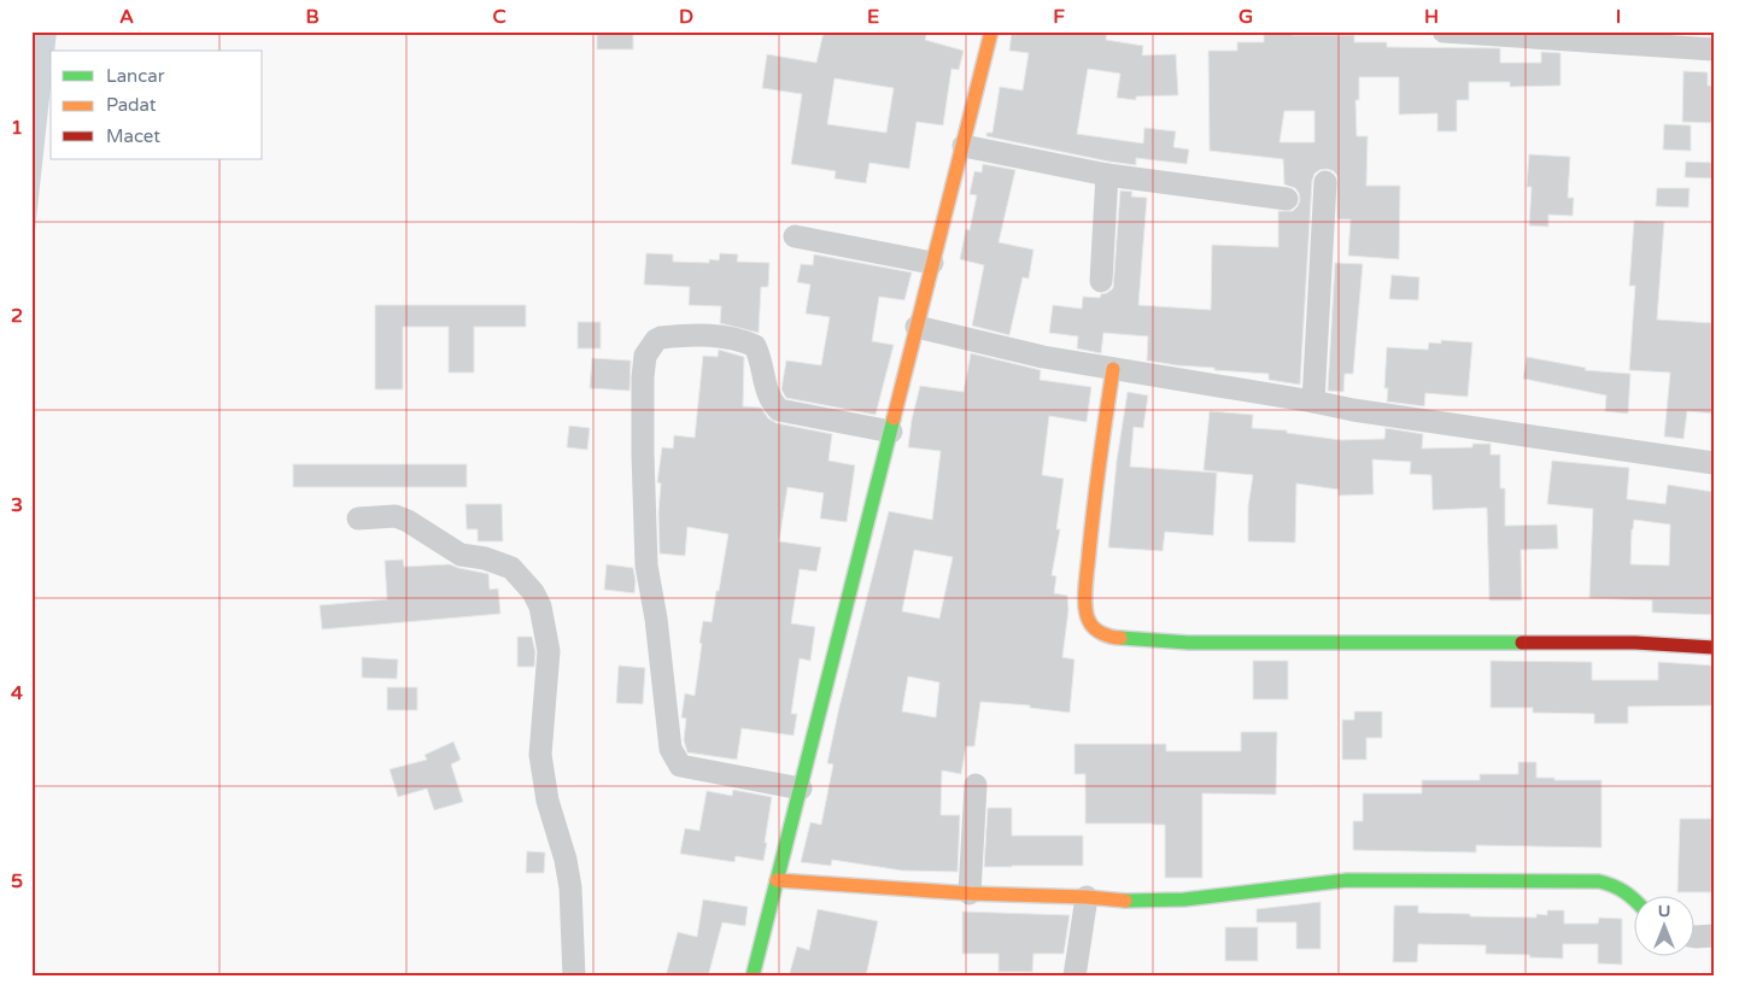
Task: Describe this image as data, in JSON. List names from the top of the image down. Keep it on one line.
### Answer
{"legend":["Lancar","Padat","Macet"],"north":"top","grid":{"columns":["A","B","C","D","E","F","G","H","I"],"rows":["1","2","3","4","5"]}}
